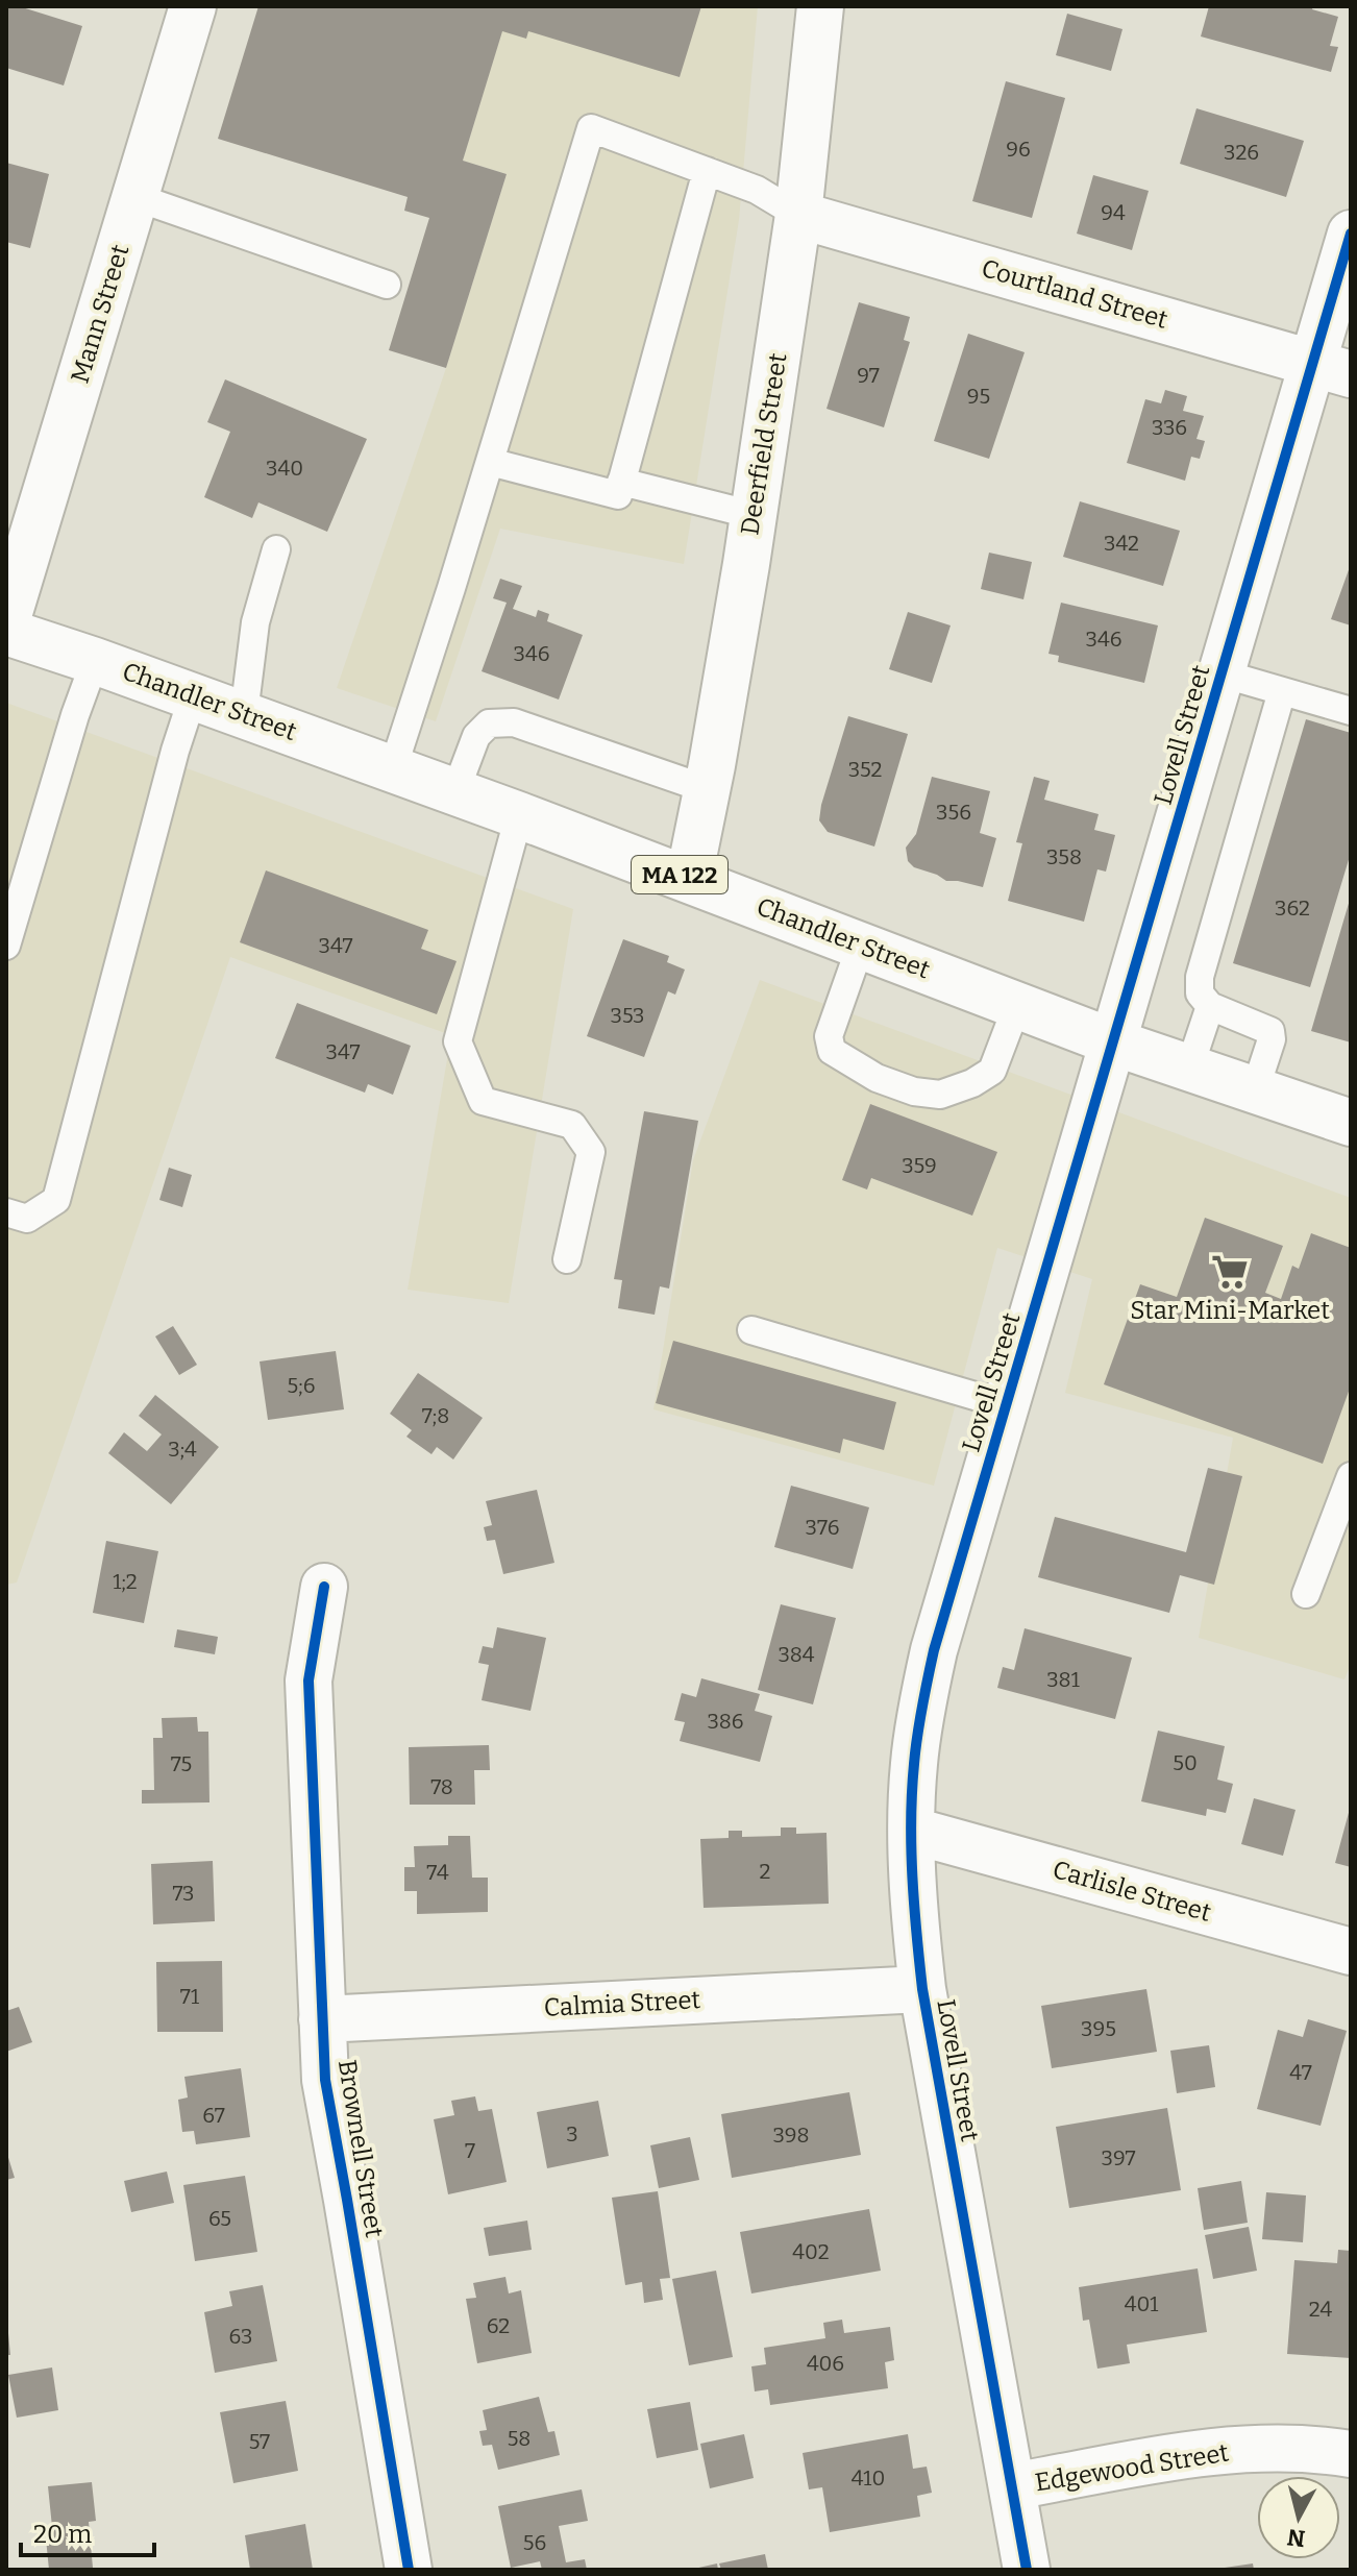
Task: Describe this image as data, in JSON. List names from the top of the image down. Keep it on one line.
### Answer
{"streets":{"street":["Courtland Street","Mann Street","Deerfield Street","Chandler Street","Lovell Street","MA 122","Carlisle Street","Calmia Street","Brownell Street","Edgewood Street"]},"crossings":[["Courtland Street","Deerfield Street"],["Courtland Street","Lovell Street"],["Deerfield Street","Chandler Street"],["Chandler Street","Lovell Street"],["Lovell Street","Carlisle Street"],["Lovell Street","Calmia Street"],["Lovell Street","Edgewood Street"],["Calmia Street","Brownell Street"]],"places":{"supermarket":["Star Mini-Market"]},"house_numbers":["96","326","94","97","95","336","340","342","346","346","352","356","358","362","347","353","347","359","5;6","7;8","3;4","376","1;2","384","381","386","50","75","78","2","74","73","71","395","47","67","3","398","7","397","65","402","401","24","62","63","406","58","57","410","56"],"scale_bar":"20 m","north":"bottom"}
